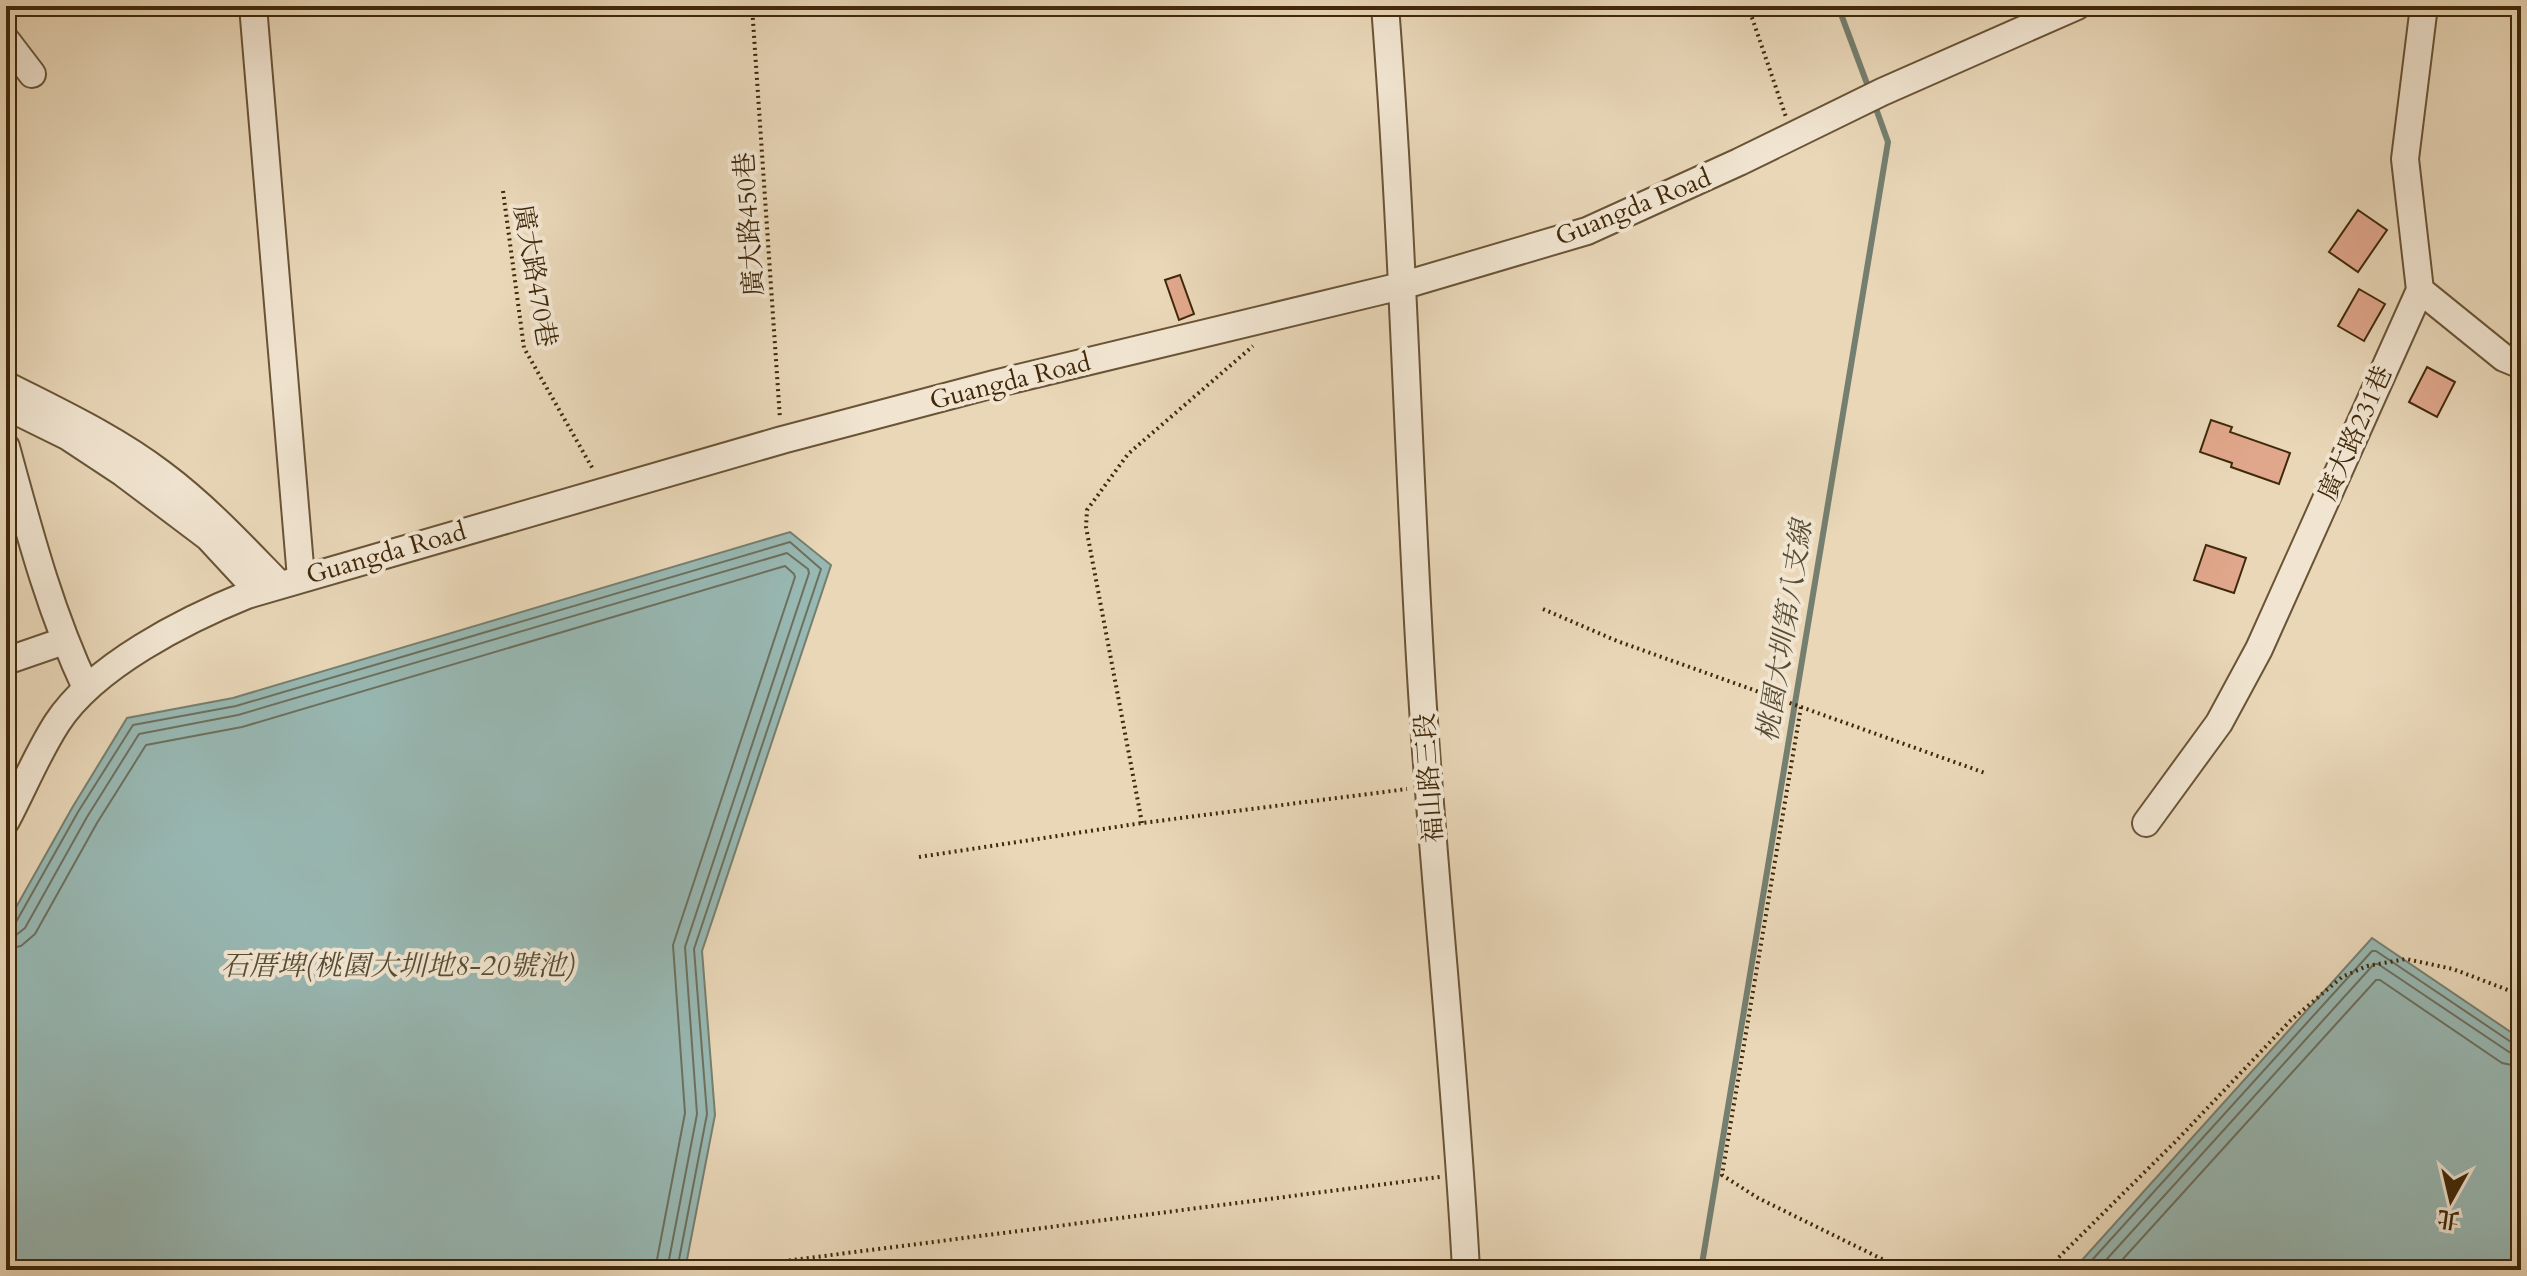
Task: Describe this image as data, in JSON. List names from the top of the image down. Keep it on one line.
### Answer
{"streets":{"street":["Guangda Road","廣大路231巷","福山路三段"],"path":["廣大路450巷","廣大路470巷"]},"crossings":[["Guangda Road","廣大路450巷"],["Guangda Road","廣大路470巷"],["Guangda Road","福山路三段"]],"water":["桃園大圳第八支線","石厝埤(桃園大圳地8-20號池)"],"north":"bottom"}
